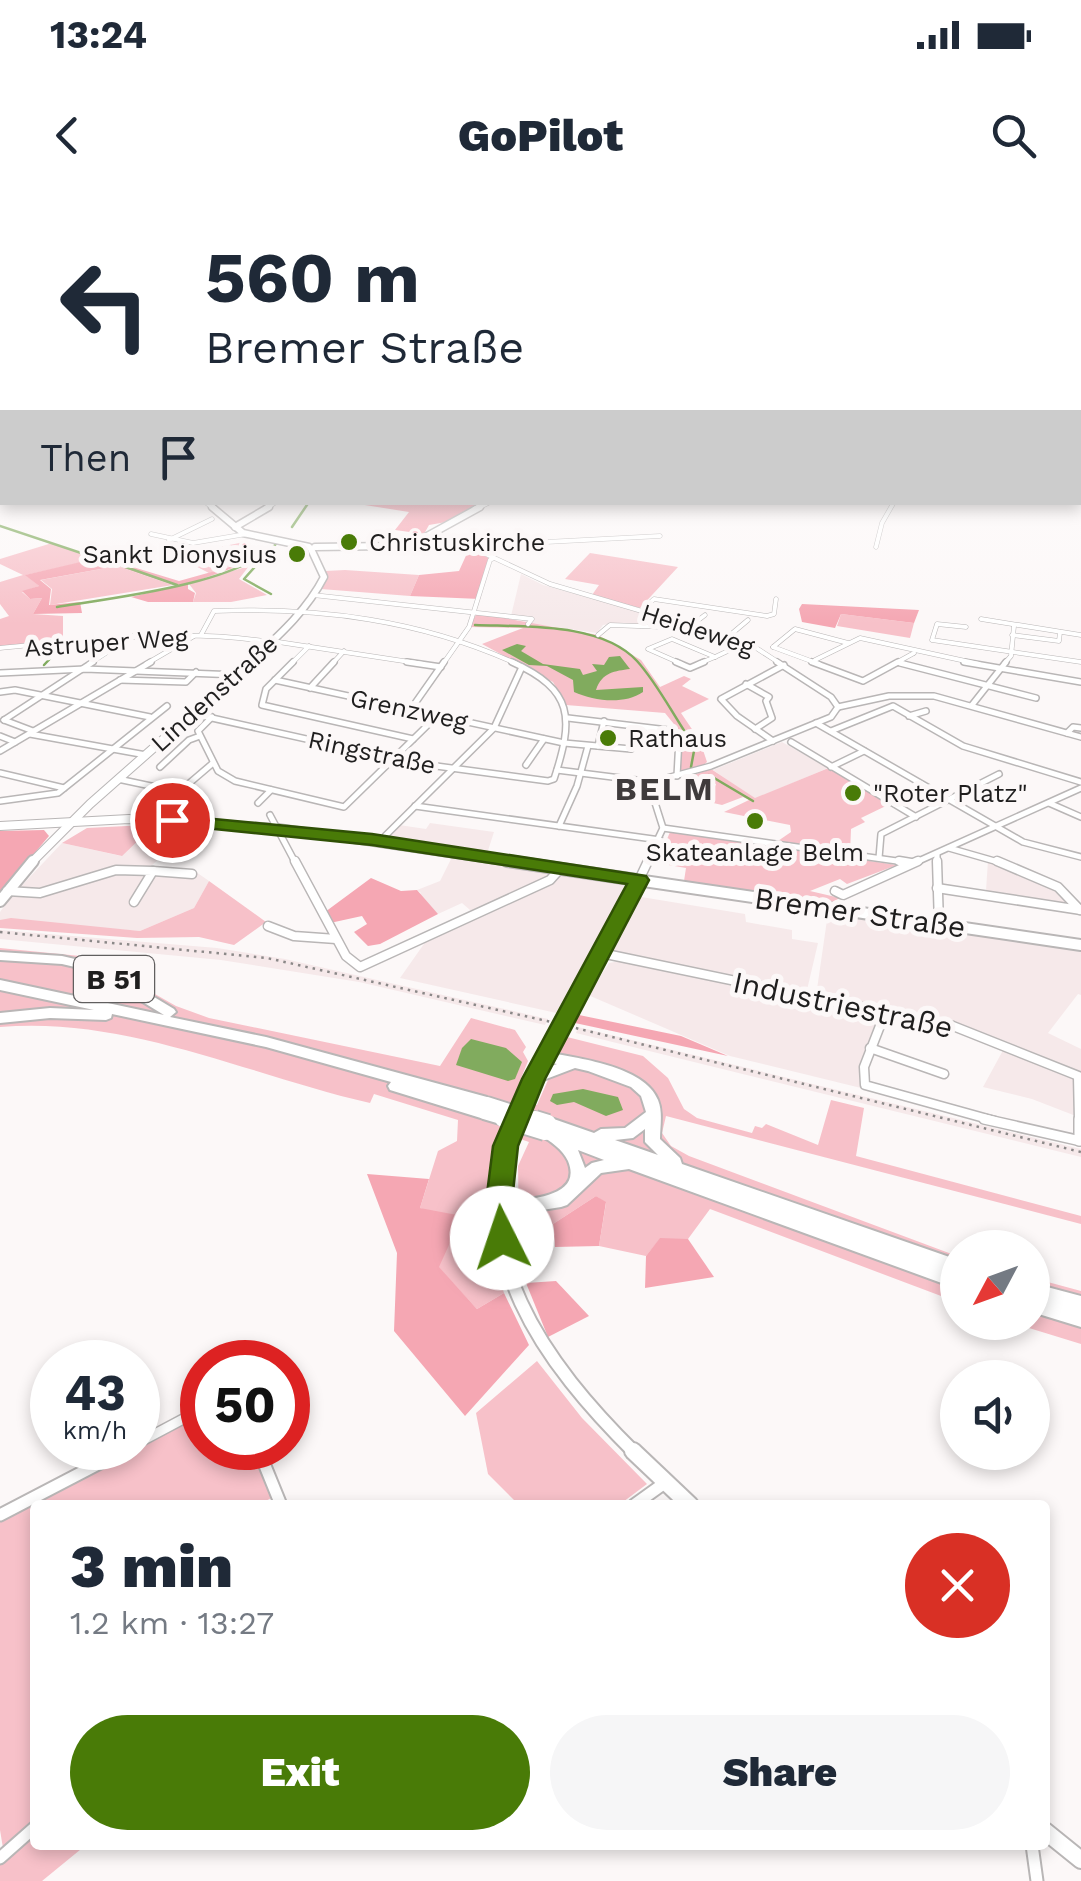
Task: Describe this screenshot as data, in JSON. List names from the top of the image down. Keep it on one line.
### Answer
{"streets":{"highway":["B 51"],"street":["Heideweg","Astruper Weg","Lindenstraße","Grenzweg","Ringstraße","Bremer Straße","Industriestraße"]},"crossings":[["Astruper Weg","Lindenstraße"],["Lindenstraße","Ringstraße"],["Lindenstraße","Bremer Straße"]],"districts":["BELM"],"places":["Christuskirche","Sankt Dionysius","Rathaus","\"Roter Platz\"","Skateanlage Belm"],"north":"bottom left","page":{"status":"13:24","header":"GoPilot","turn":["560 m","Bremer Straße"],"then":"Then","speed":"43 km/h","limit":"50","heading":["3 min","1.2 km · 13:27"],"buttons":["Exit","Share"]}}
